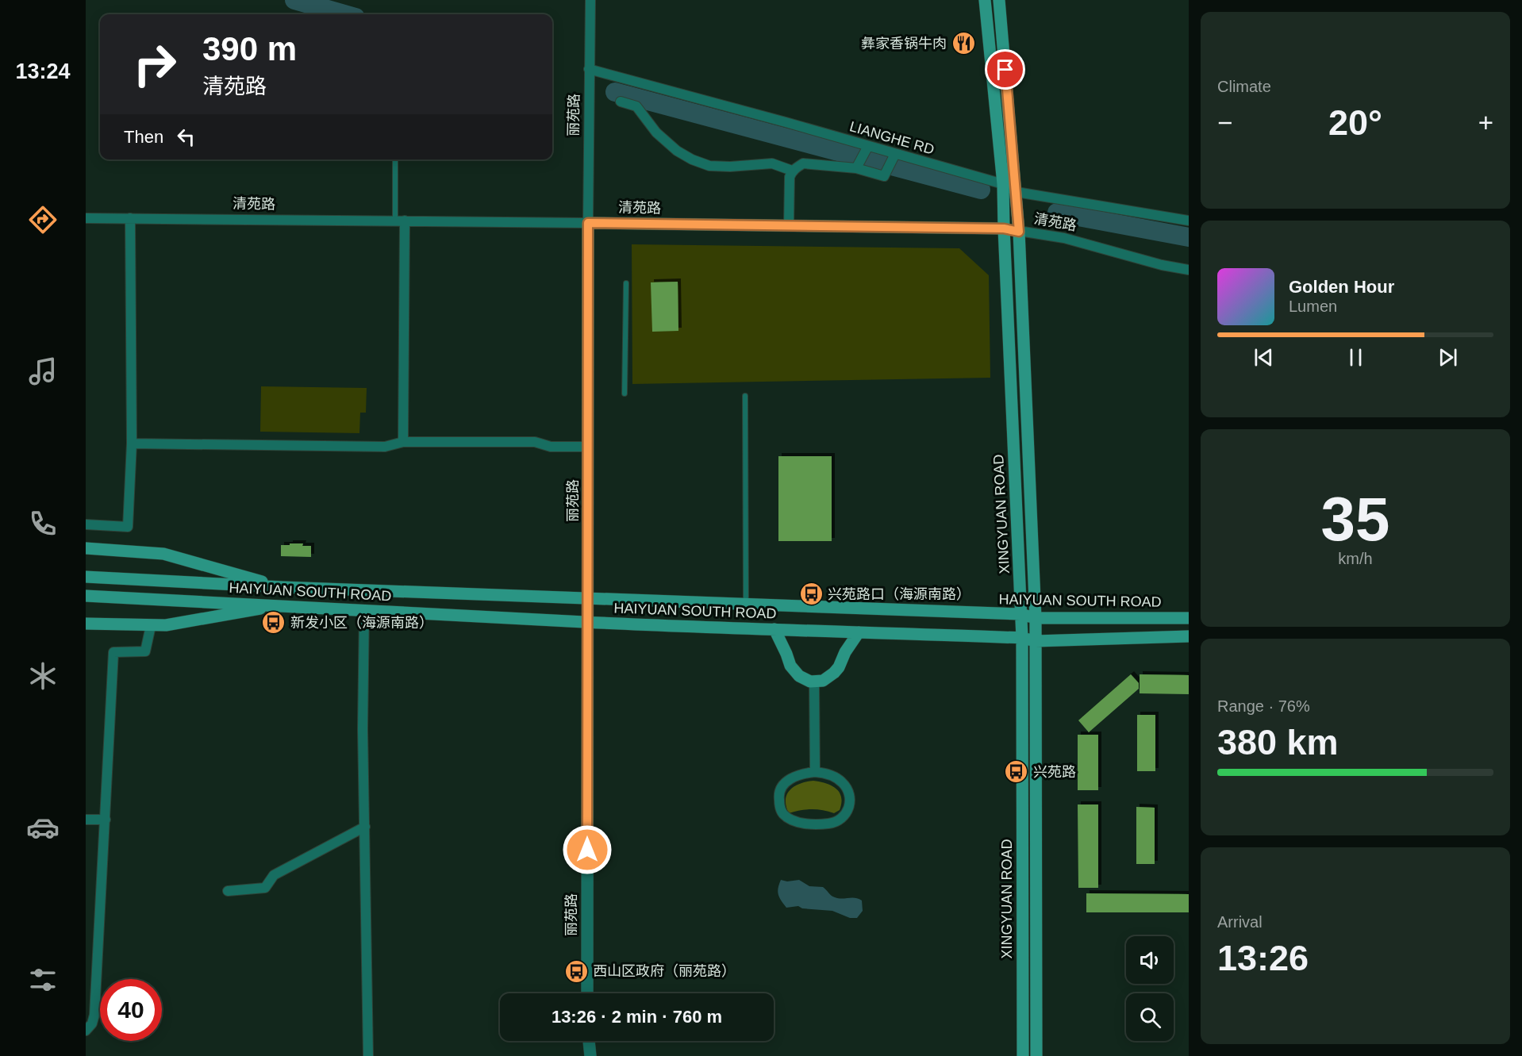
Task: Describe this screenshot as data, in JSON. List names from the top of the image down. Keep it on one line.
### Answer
{"streets":{"main road":["XINGYUAN ROAD","HAIYUAN SOUTH ROAD"],"street":["丽苑路","LIANGHE RD","清苑路"]},"crossings":[["丽苑路","LIANGHE RD"],["丽苑路","清苑路"],["丽苑路","HAIYUAN SOUTH ROAD"],["LIANGHE RD","XINGYUAN ROAD"],["清苑路","XINGYUAN ROAD"],["XINGYUAN ROAD","HAIYUAN SOUTH ROAD"]],"places":{"restaurant":["彝家香锅牛肉"],"bus stop":["兴苑路口（海源南路）","新发小区（海源南路）","兴苑路","西山区政府（丽苑路）"]},"page":{"tabs":"13:24","tile":["Climate",["35","km/h"],["Range · 76%","380 km"],["Arrival","13:26"]],"turn":["390 m","清苑路"],"heat":["−","20°","+"],"then":"Then","song":["Golden Hour","Lumen"],"limit":"40","trip":"13:26 · 2 min · 760 m"}}
